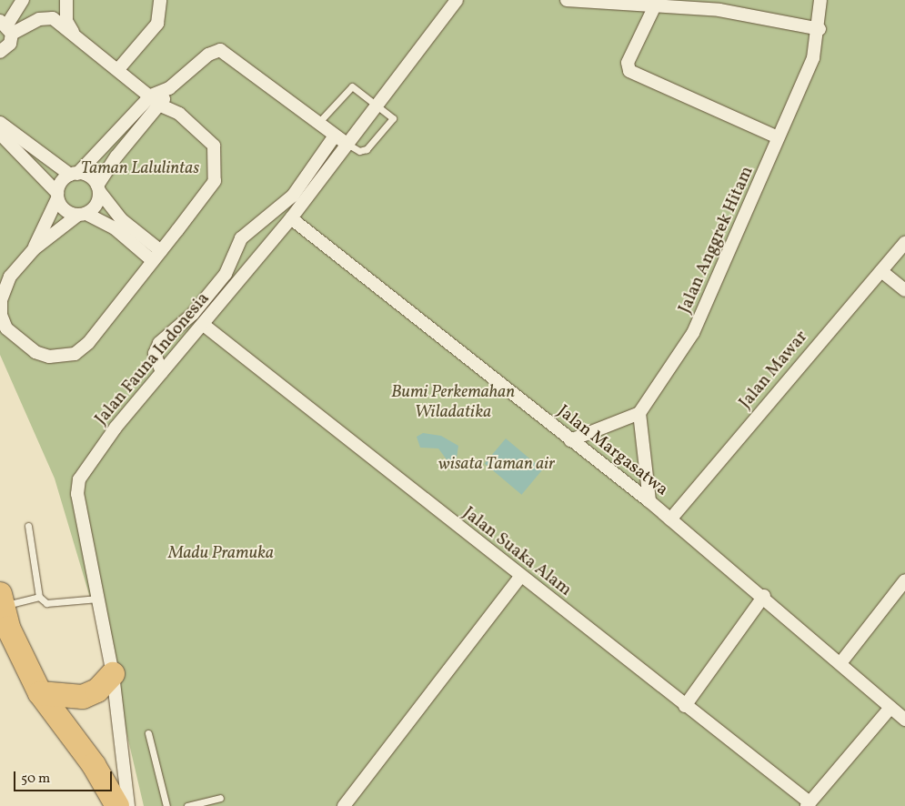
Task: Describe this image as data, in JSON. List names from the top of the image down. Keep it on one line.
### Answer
{"streets":{"street":["Jalan Anggrek Hitam","Jalan Fauna Indonesia","Jalan Mawar","Jalan Margasatwa","Jalan Suaka Alam"]},"crossings":[["Jalan Fauna Indonesia","Jalan Margasatwa"],["Jalan Fauna Indonesia","Jalan Suaka Alam"],["Jalan Mawar","Jalan Margasatwa"]],"parks":["Taman Lalulintas","Bumi Perkemahan Wiladatika","wisata Taman air","Madu Pramuka"],"scale_bar":"50 m"}
